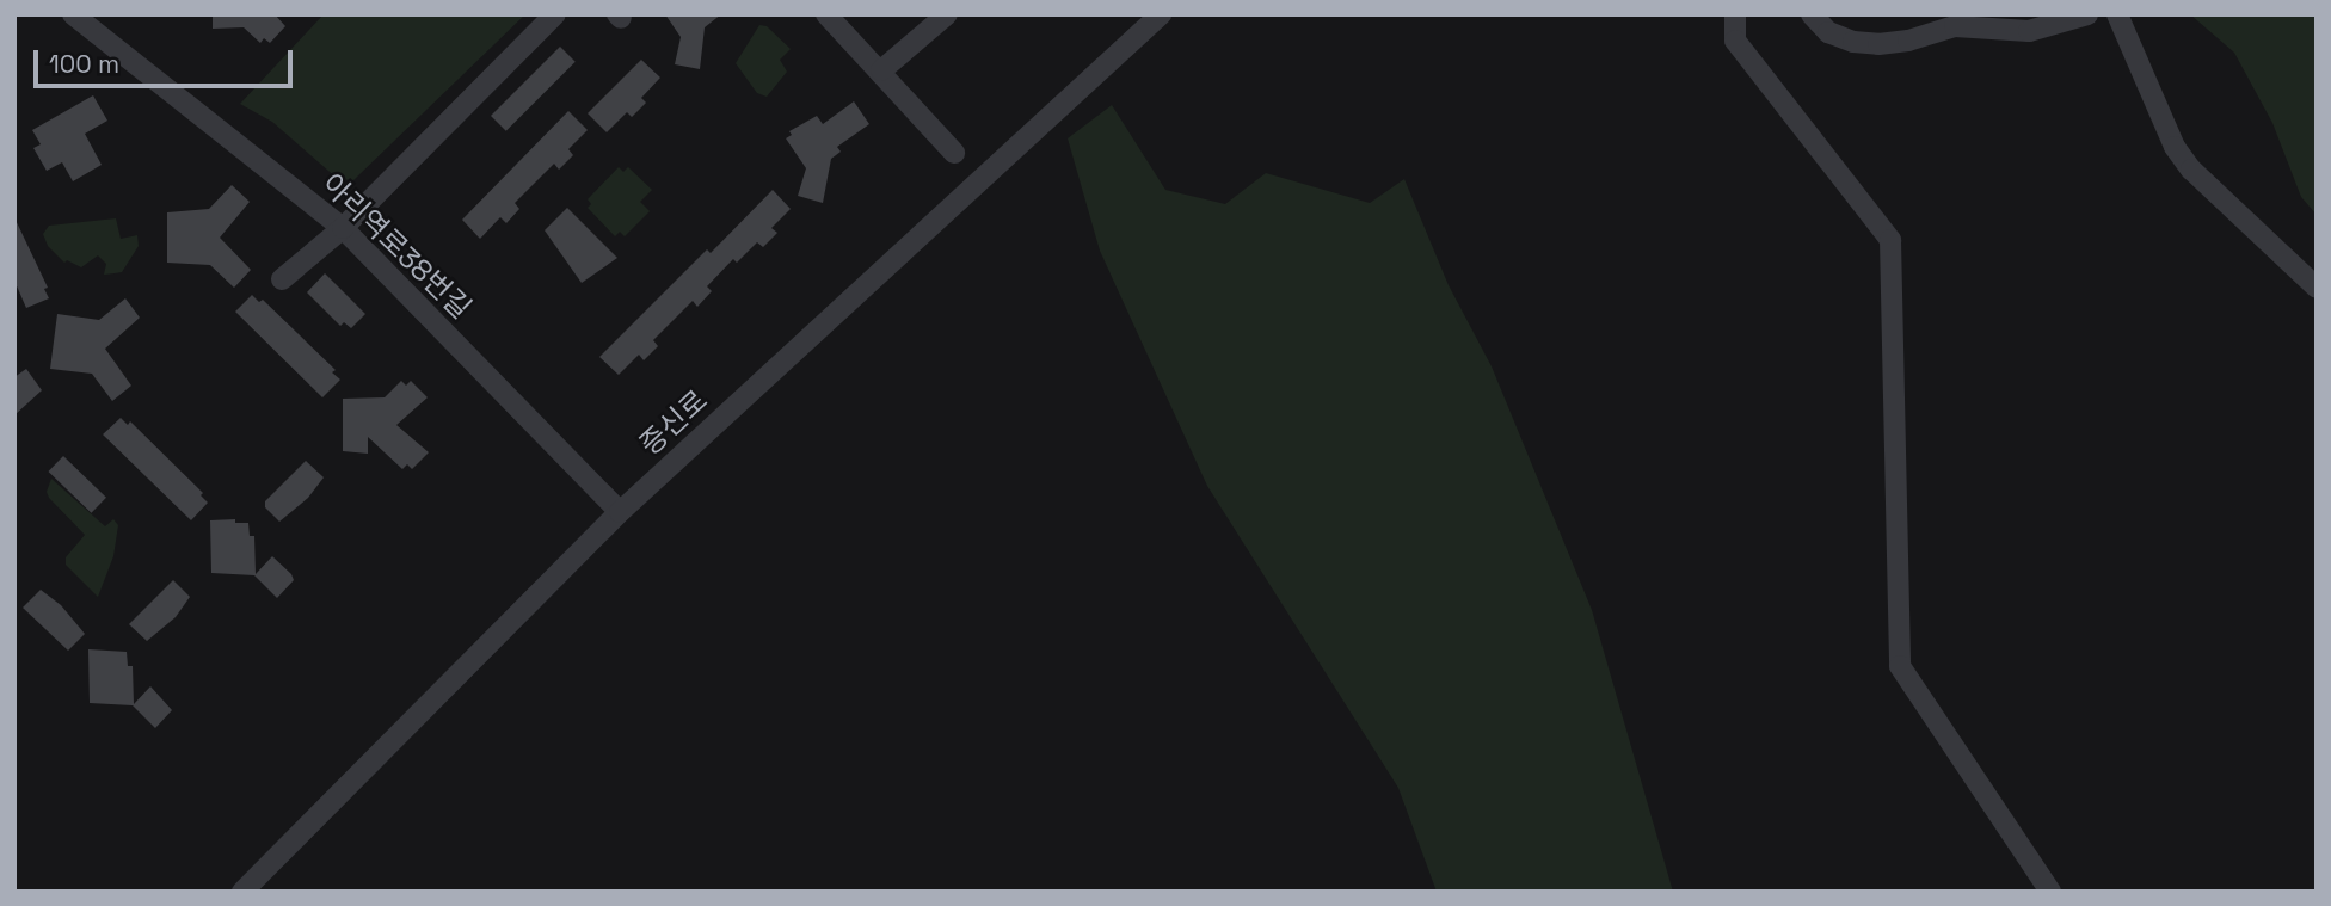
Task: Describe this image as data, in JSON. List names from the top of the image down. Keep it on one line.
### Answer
{"streets":{"street":["아리역로38번길","증신로"]},"crossings":[["아리역로38번길","증신로"]],"scale_bar":"100 m"}
